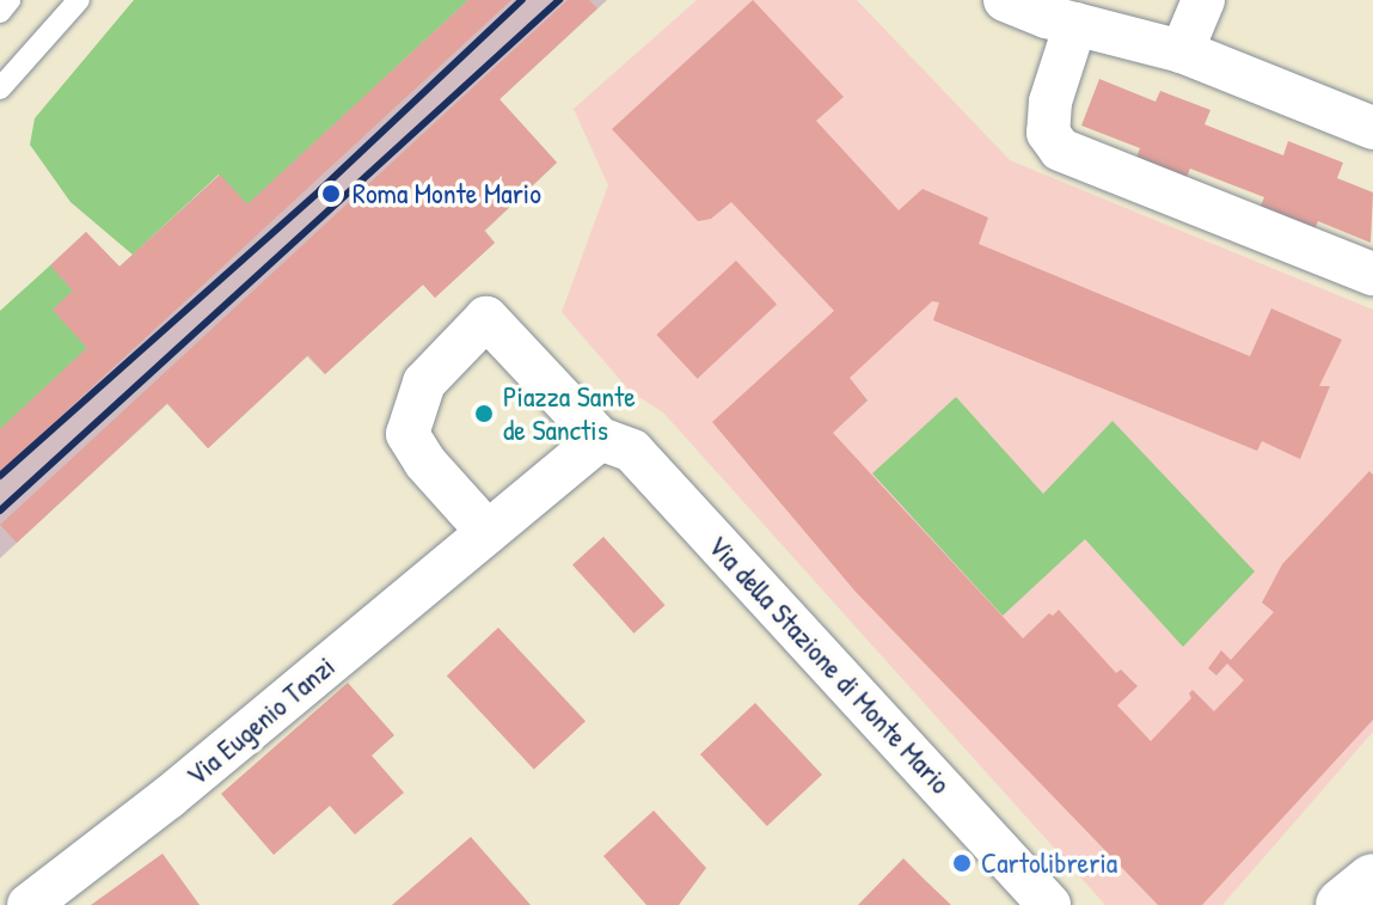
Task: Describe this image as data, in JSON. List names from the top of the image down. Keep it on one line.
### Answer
{"streets":{"street":["Via della Stazione di Monte Mario","Via Eugenio Tanzi"]},"places":["Roma Monte Mario","Piazza Sante de Sanctis","Cartolibreria"]}
